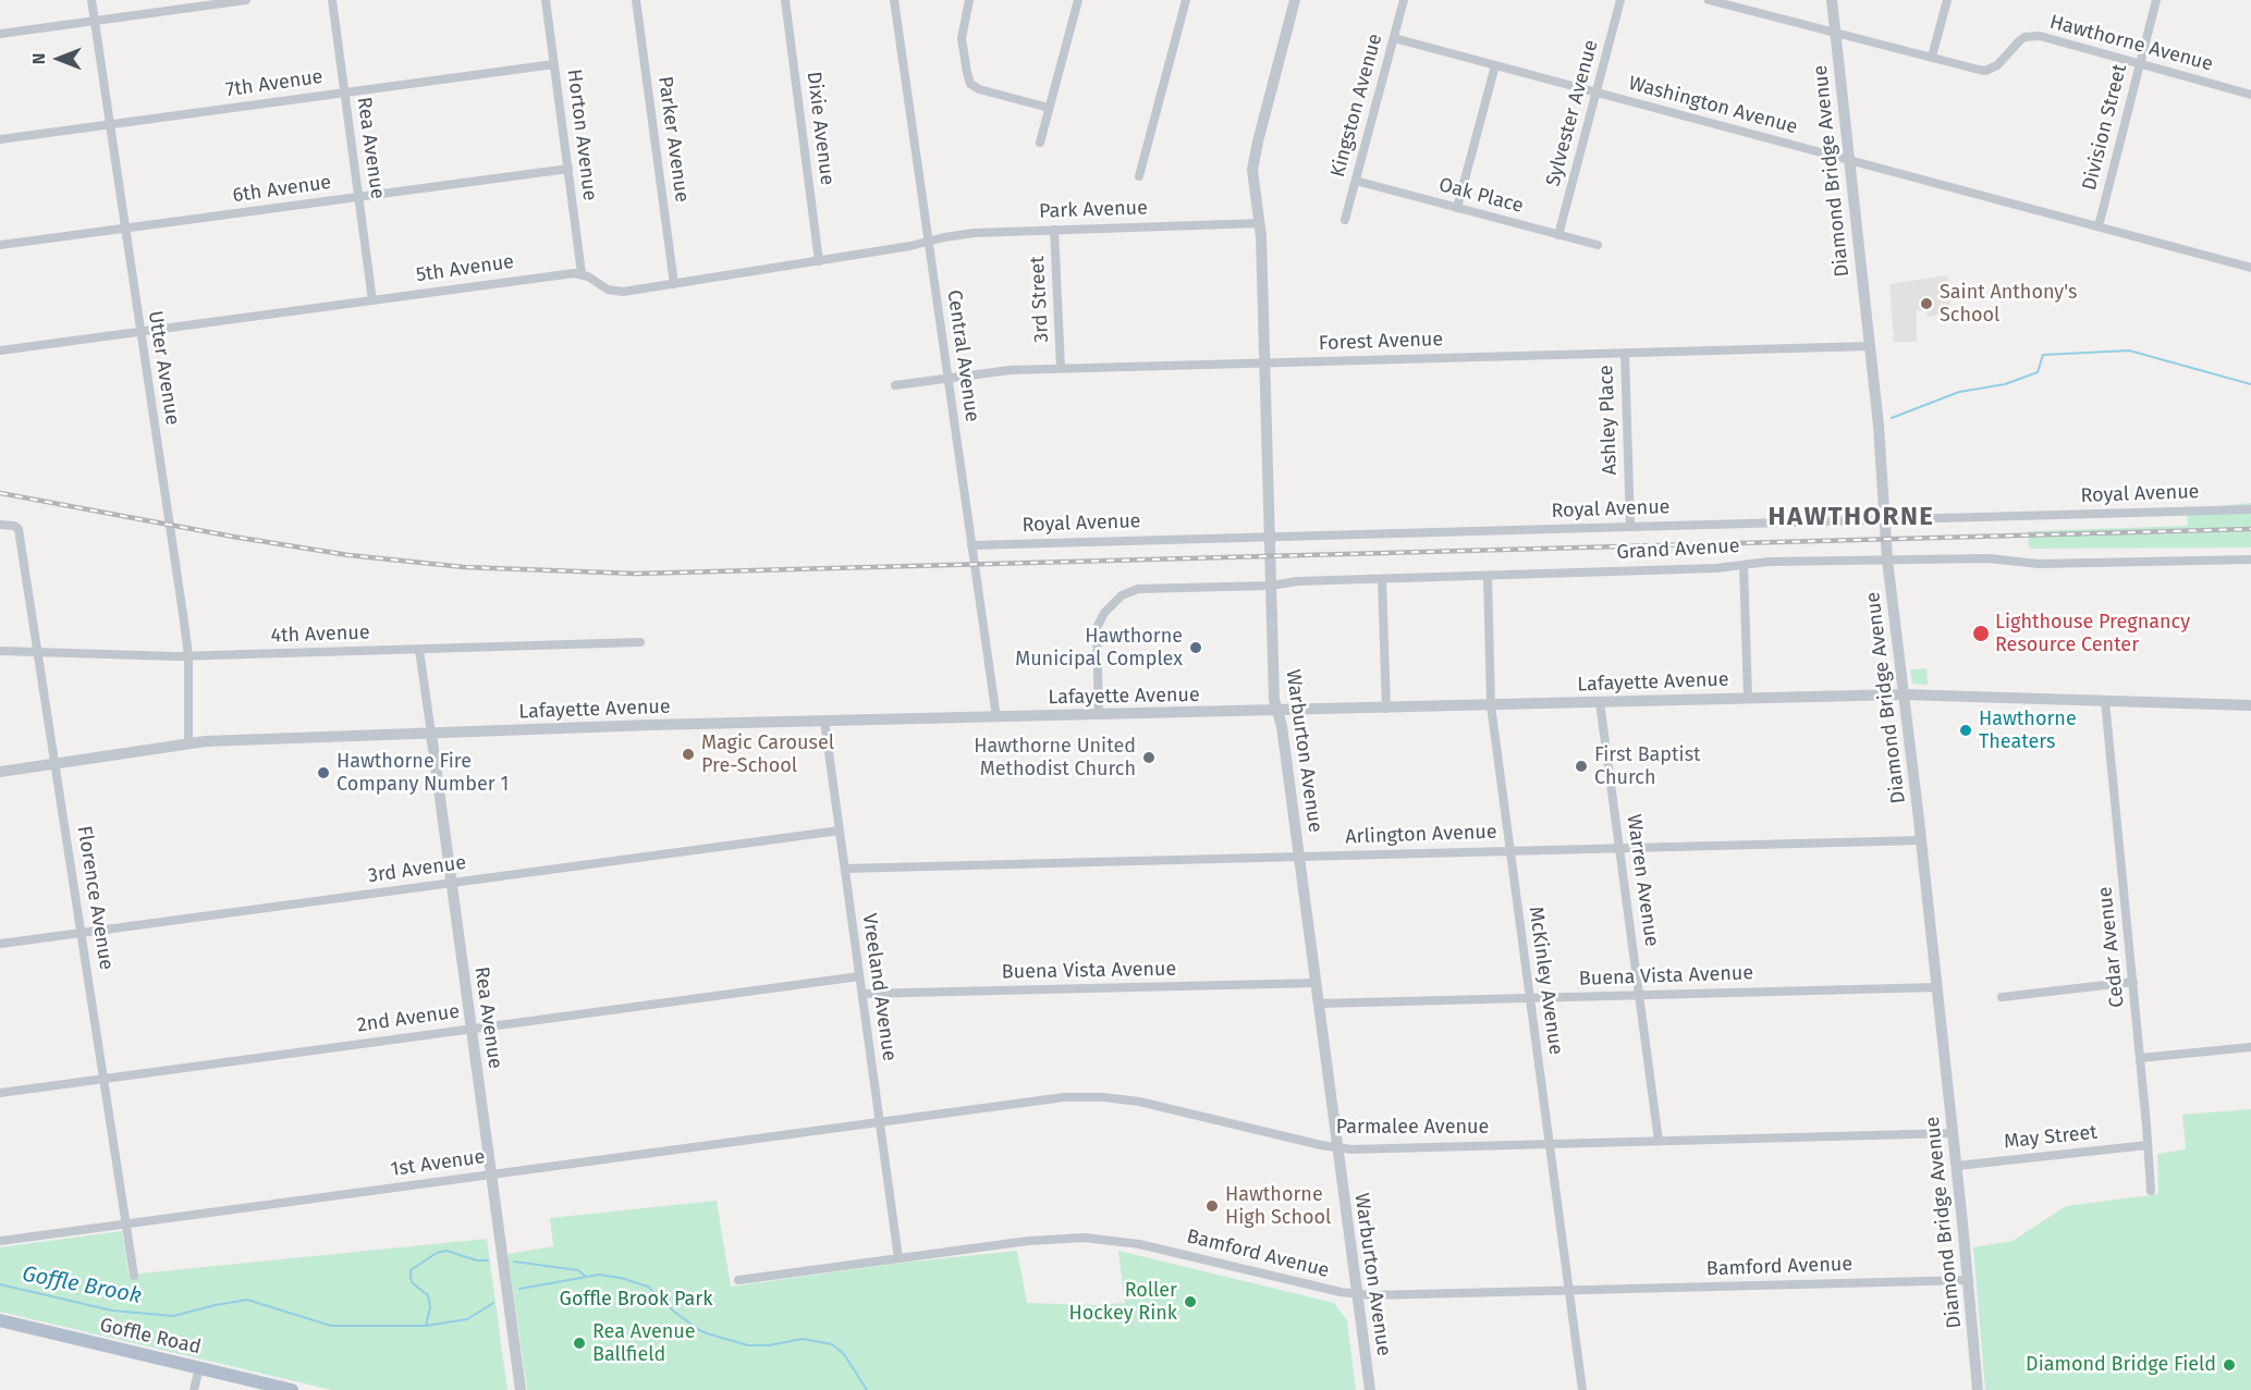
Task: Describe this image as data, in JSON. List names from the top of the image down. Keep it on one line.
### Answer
{"streets":{"main road":["Goffle Road"],"street":["Hawthorne Avenue","7th Avenue","Kingston Avenue","Washington Avenue","Sylvester Avenue","Division Street","Dixie Avenue","Horton Avenue","Parker Avenue","Rea Avenue","Diamond Bridge Avenue","6th Avenue","Oak Place","Park Avenue","5th Avenue","3rd Street","Forest Avenue","Central Avenue","Utter Avenue","Ashley Place","Royal Avenue","Grand Avenue","4th Avenue","Lafayette Avenue","Warburton Avenue","Arlington Avenue","3rd Avenue","Warren Avenue","Florence Avenue","Cedar Avenue","Buena Vista Avenue","McKinley Avenue","Vreeland Avenue","2nd Avenue","Parmalee Avenue","May Street","1st Avenue","Bamford Avenue"]},"crossings":[["Hawthorne Avenue","Division Street"],["Hawthorne Avenue","Diamond Bridge Avenue"],["7th Avenue","Horton Avenue"],["7th Avenue","Rea Avenue"],["7th Avenue","Utter Avenue"],["Kingston Avenue","Washington Avenue"],["Kingston Avenue","Oak Place"],["Washington Avenue","Sylvester Avenue"],["Washington Avenue","Division Street"],["Washington Avenue","Diamond Bridge Avenue"],["Sylvester Avenue","Oak Place"],["Horton Avenue","6th Avenue"],["Horton Avenue","5th Avenue"],["Rea Avenue","6th Avenue"],["Rea Avenue","5th Avenue"],["Rea Avenue","4th Avenue"],["Rea Avenue","Lafayette Avenue"],["Rea Avenue","3rd Avenue"],["Rea Avenue","2nd Avenue"],["Rea Avenue","1st Avenue"],["Diamond Bridge Avenue","Forest Avenue"],["Diamond Bridge Avenue","Royal Avenue"],["Diamond Bridge Avenue","Grand Avenue"],["Diamond Bridge Avenue","Lafayette Avenue"],["Diamond Bridge Avenue","Arlington Avenue"],["Diamond Bridge Avenue","Buena Vista Avenue"],["Diamond Bridge Avenue","Parmalee Avenue"],["Diamond Bridge Avenue","May Street"],["Diamond Bridge Avenue","Bamford Avenue"],["6th Avenue","Utter Avenue"],["Park Avenue","3rd Street"],["Park Avenue","Central Avenue"],["Park Avenue","Warburton Avenue"],["5th Avenue","Utter Avenue"],["3rd Street","Forest Avenue"],["Forest Avenue","Central Avenue"],["Forest Avenue","Ashley Place"],["Forest Avenue","Warburton Avenue"],["Central Avenue","Royal Avenue"],["Central Avenue","Lafayette Avenue"],["Utter Avenue","4th Avenue"],["Utter Avenue","Lafayette Avenue"],["Ashley Place","Royal Avenue"],["Royal Avenue","Warburton Avenue"],["Grand Avenue","Lafayette Avenue"],["Grand Avenue","Warburton Avenue"],["Grand Avenue","McKinley Avenue"],["4th Avenue","Florence Avenue"],["Lafayette Avenue","Warburton Avenue"],["Lafayette Avenue","Warren Avenue"],["Lafayette Avenue","Florence Avenue"],["Lafayette Avenue","Cedar Avenue"],["Lafayette Avenue","McKinley Avenue"],["Lafayette Avenue","Vreeland Avenue"],["Warburton Avenue","Arlington Avenue"],["Warburton Avenue","Buena Vista Avenue"],["Warburton Avenue","Parmalee Avenue"],["Warburton Avenue","Bamford Avenue"],["Arlington Avenue","Warren Avenue"],["Arlington Avenue","McKinley Avenue"],["Arlington Avenue","Vreeland Avenue"],["3rd Avenue","Florence Avenue"],["3rd Avenue","Vreeland Avenue"],["Warren Avenue","Buena Vista Avenue"],["Warren Avenue","Parmalee Avenue"],["Florence Avenue","2nd Avenue"],["Florence Avenue","1st Avenue"],["Cedar Avenue","May Street"],["Buena Vista Avenue","McKinley Avenue"],["Buena Vista Avenue","Vreeland Avenue"],["McKinley Avenue","Parmalee Avenue"],["McKinley Avenue","Bamford Avenue"],["Vreeland Avenue","2nd Avenue"],["Vreeland Avenue","Parmalee Avenue"],["Vreeland Avenue","1st Avenue"],["Vreeland Avenue","Bamford Avenue"],["Parmalee Avenue","1st Avenue"]],"districts":["HAWTHORNE"],"water":["Goffle Brook"],"parks":["Goffle Brook Park"],"places":["Saint Anthony's School","Lighthouse Pregnancy Resource Center","Hawthorne Municipal Complex","Hawthorne Theaters","Magic Carousel Pre-School","Hawthorne United Methodist Church","First Baptist Church","Hawthorne Fire Company Number 1","Hawthorne High School","Roller Hockey Rink","Rea Avenue Ballfield","Diamond Bridge Field"],"north":"left"}
